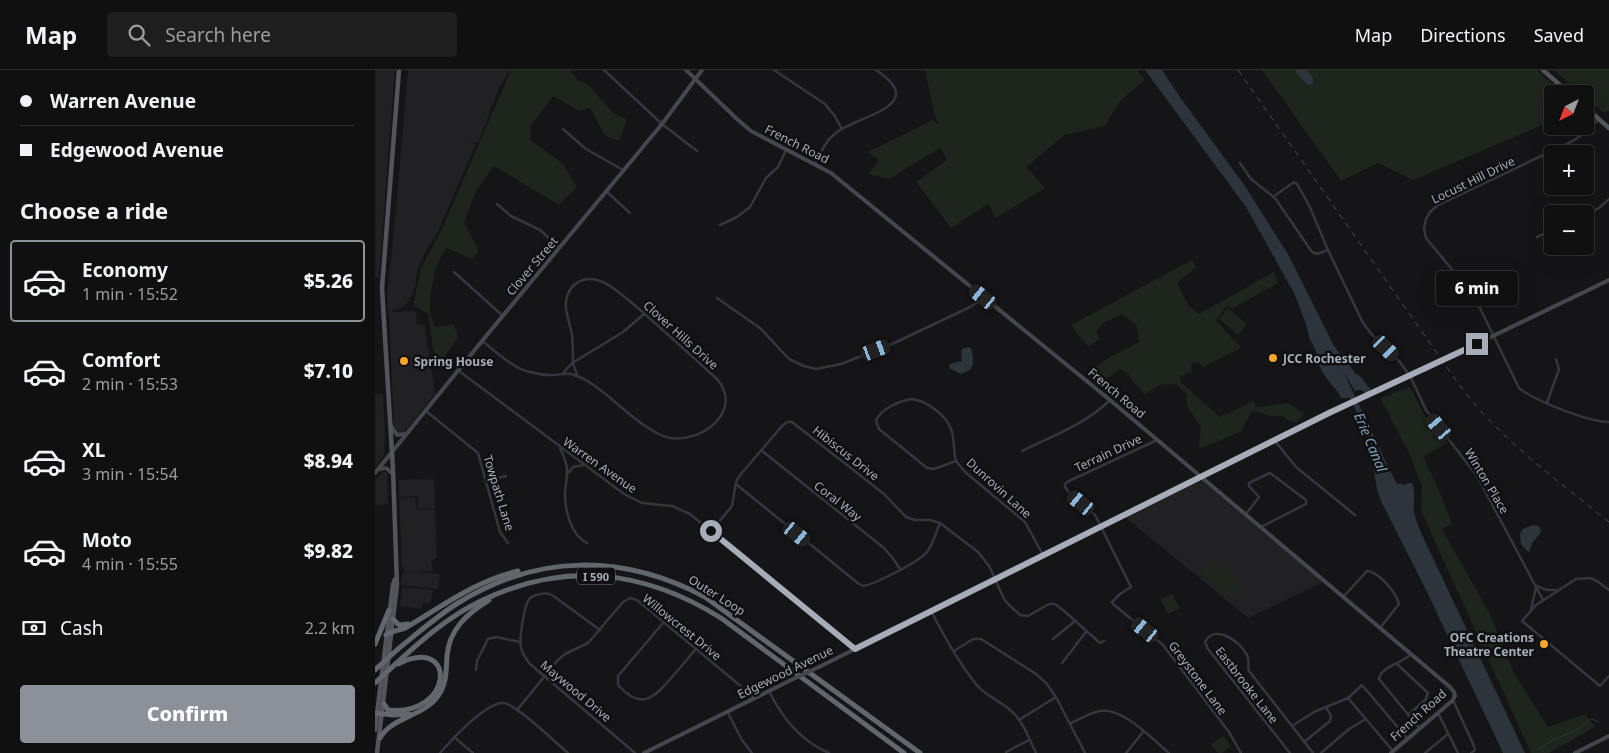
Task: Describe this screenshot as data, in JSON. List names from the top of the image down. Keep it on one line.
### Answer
{"streets":{"highway":["I 590","Outer Loop"],"street":["French Road","Locust Hill Drive","Clover Street","Clover Hills Drive","Hibiscus Drive","Terrain Drive","Warren Avenue","Winton Place","Dunrovin Lane","Towpath Lane","Coral Way","Willowcrest Drive","Edgewood Avenue","Greystone Lane","Eastbrooke Lane","Maywood Drive"]},"crossings":[["French Road","Clover Street"],["French Road","Terrain Drive"],["French Road","Edgewood Avenue"],["French Road","Eastbrooke Lane"],["Locust Hill Drive","Edgewood Avenue"],["Clover Street","Clover Hills Drive"],["Clover Street","Warren Avenue"],["Clover Street","Towpath Lane"],["Hibiscus Drive","Warren Avenue"],["Hibiscus Drive","Coral Way"],["Terrain Drive","Edgewood Avenue"],["Terrain Drive","Greystone Lane"],["Warren Avenue","Edgewood Avenue"],["Winton Place","Edgewood Avenue"],["Dunrovin Lane","Edgewood Avenue"],["Willowcrest Drive","Edgewood Avenue"],["Willowcrest Drive","Maywood Drive"],["Edgewood Avenue","Greystone Lane"]],"water":["Erie Canal"],"places":["JCC Rochester","Spring House","OFC Creations Theatre Center"],"north":"bottom left","page":{"header":"Map","search":"Search here","nav":["Map","Directions","Saved"],"banner":["Warren Avenue","Edgewood Avenue"],"map_buttons":["+","−"],"heading":"Choose a ride","list":[{"name":"Economy","note":"1 min · 15:52","value":"$5.26"},{"name":"Comfort","note":"2 min · 15:53","value":"$7.10"},{"name":"XL","note":"3 min · 15:54","value":"$8.94"},{"name":"Moto","note":"4 min · 15:55","value":"$9.82"}],"bubble":"6 min","pay":["Cash","2.2 km"],"buttons":"Confirm"}}
